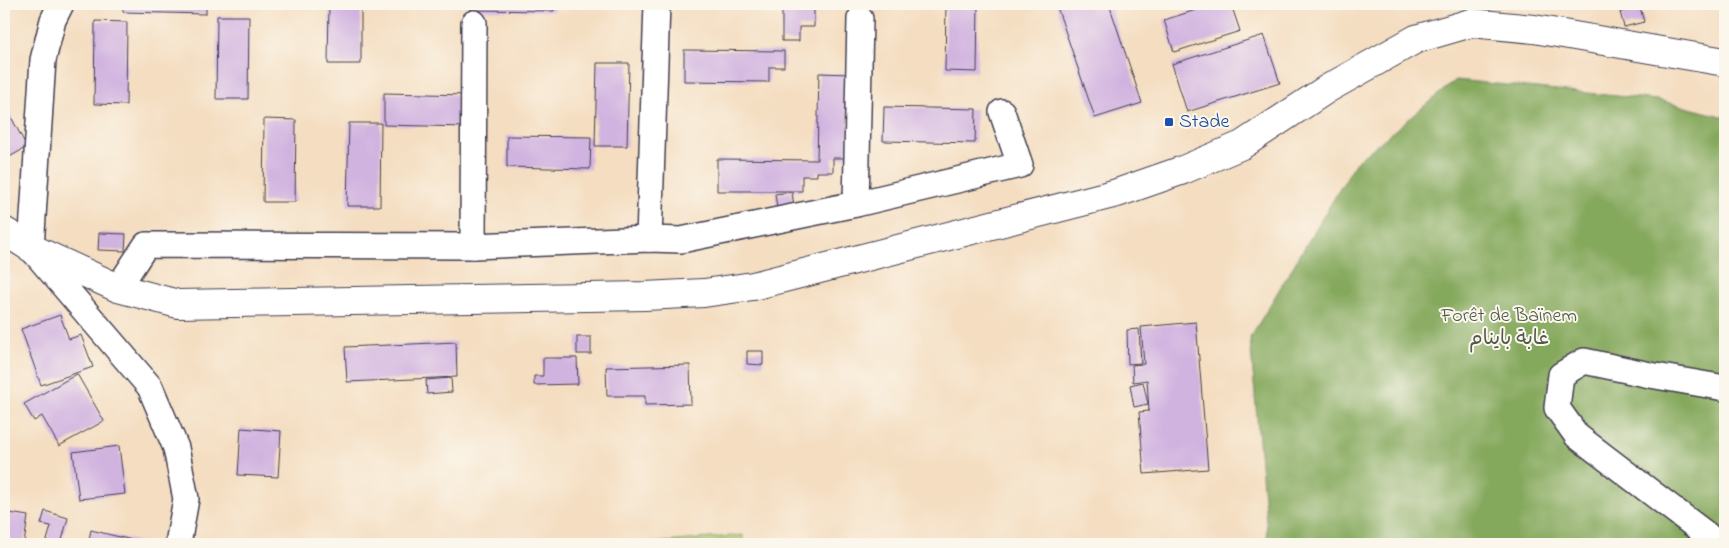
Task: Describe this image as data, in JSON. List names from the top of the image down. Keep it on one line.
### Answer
{"parks":["Forêt de Baïnem غابة باينام"],"places":{"transit":["Stade"]}}
